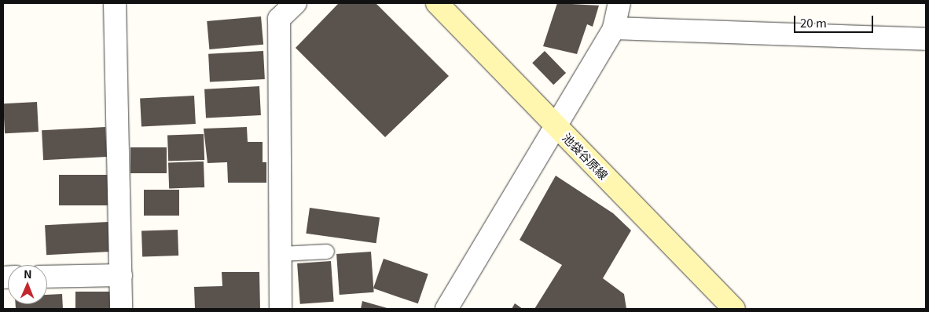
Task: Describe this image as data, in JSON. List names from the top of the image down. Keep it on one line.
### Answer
{"streets":{"main road":["池袋谷原線"]},"scale_bar":"20 m","north":"top"}
